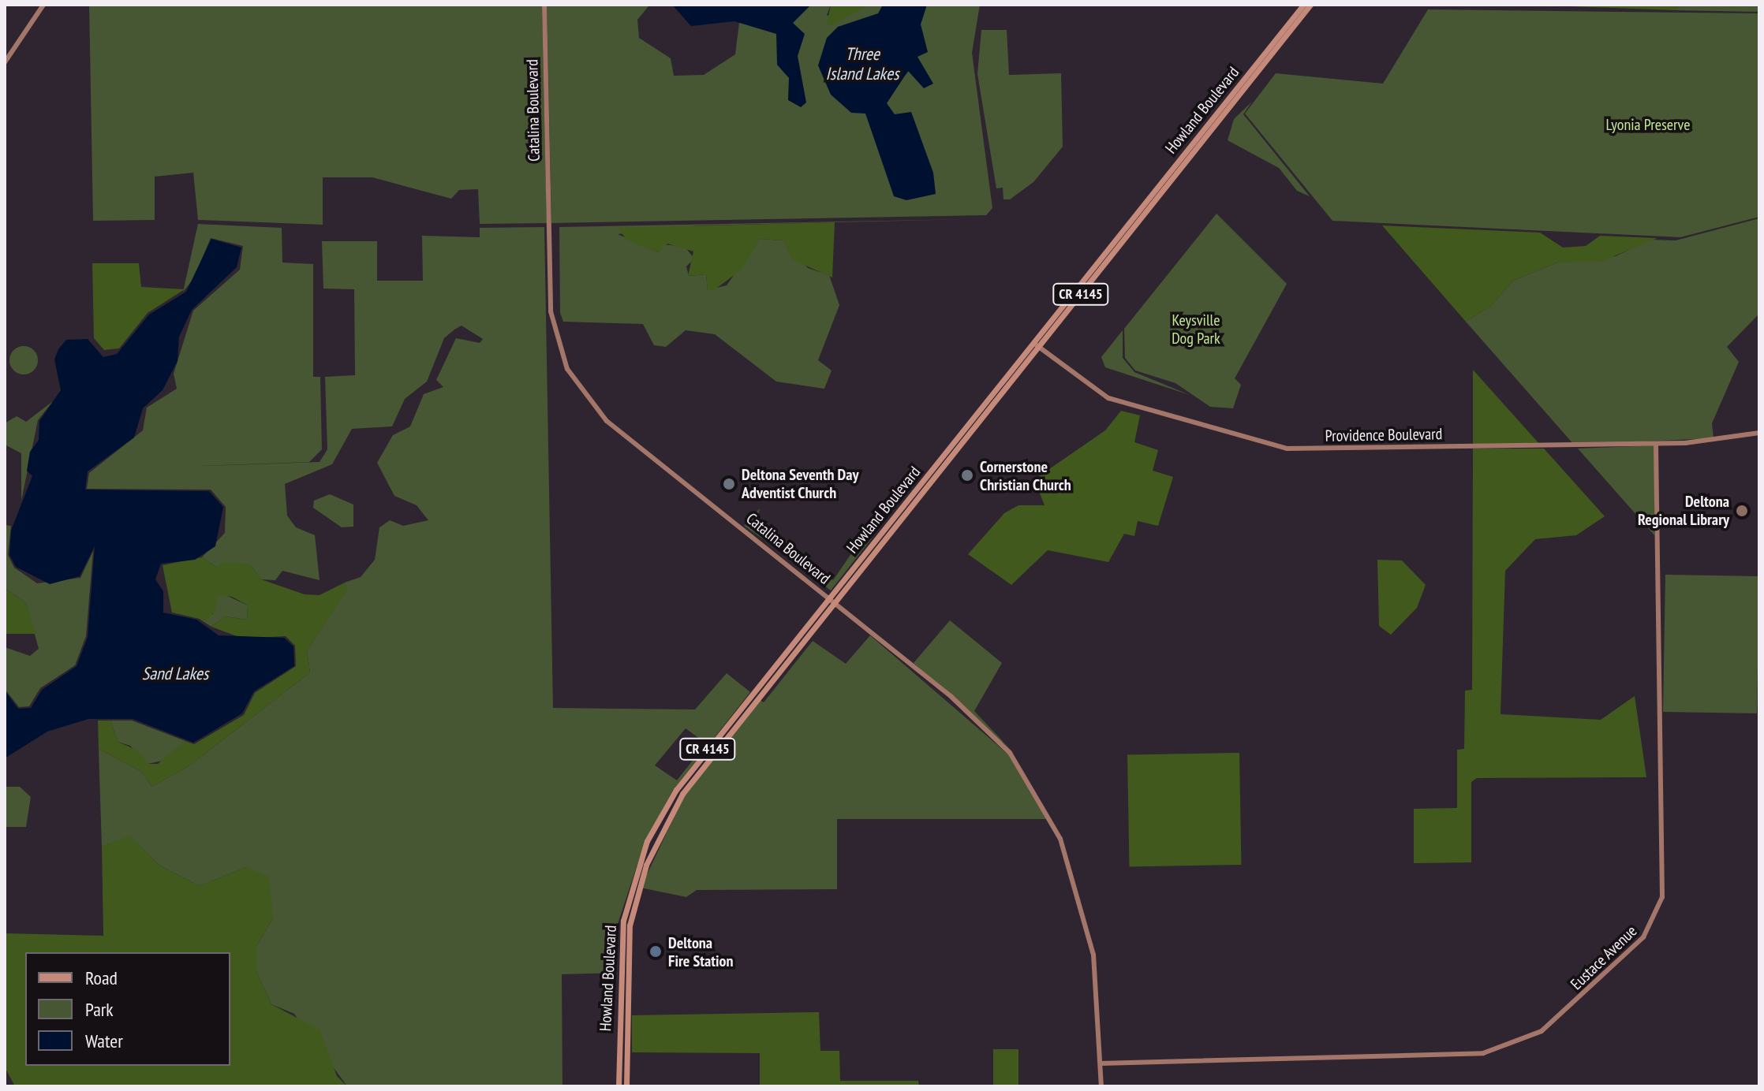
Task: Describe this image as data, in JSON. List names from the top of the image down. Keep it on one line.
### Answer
{"streets":{"main road":["Howland Boulevard","CR 4145"],"street":["Catalina Boulevard","Providence Boulevard","Eustace Avenue"]},"crossings":[["Catalina Boulevard","Howland Boulevard"],["Catalina Boulevard","Eustace Avenue"],["Howland Boulevard","Providence Boulevard"],["Providence Boulevard","Eustace Avenue"]],"water":["Three Island Lakes","Sand Lakes"],"parks":["Lyonia Preserve","Keysville Dog Park"],"places":["Cornerstone Christian Church","Deltona Seventh Day Adventist Church","Deltona Regional Library","Deltona Fire Station"],"legend":["Road","Park","Water"]}
